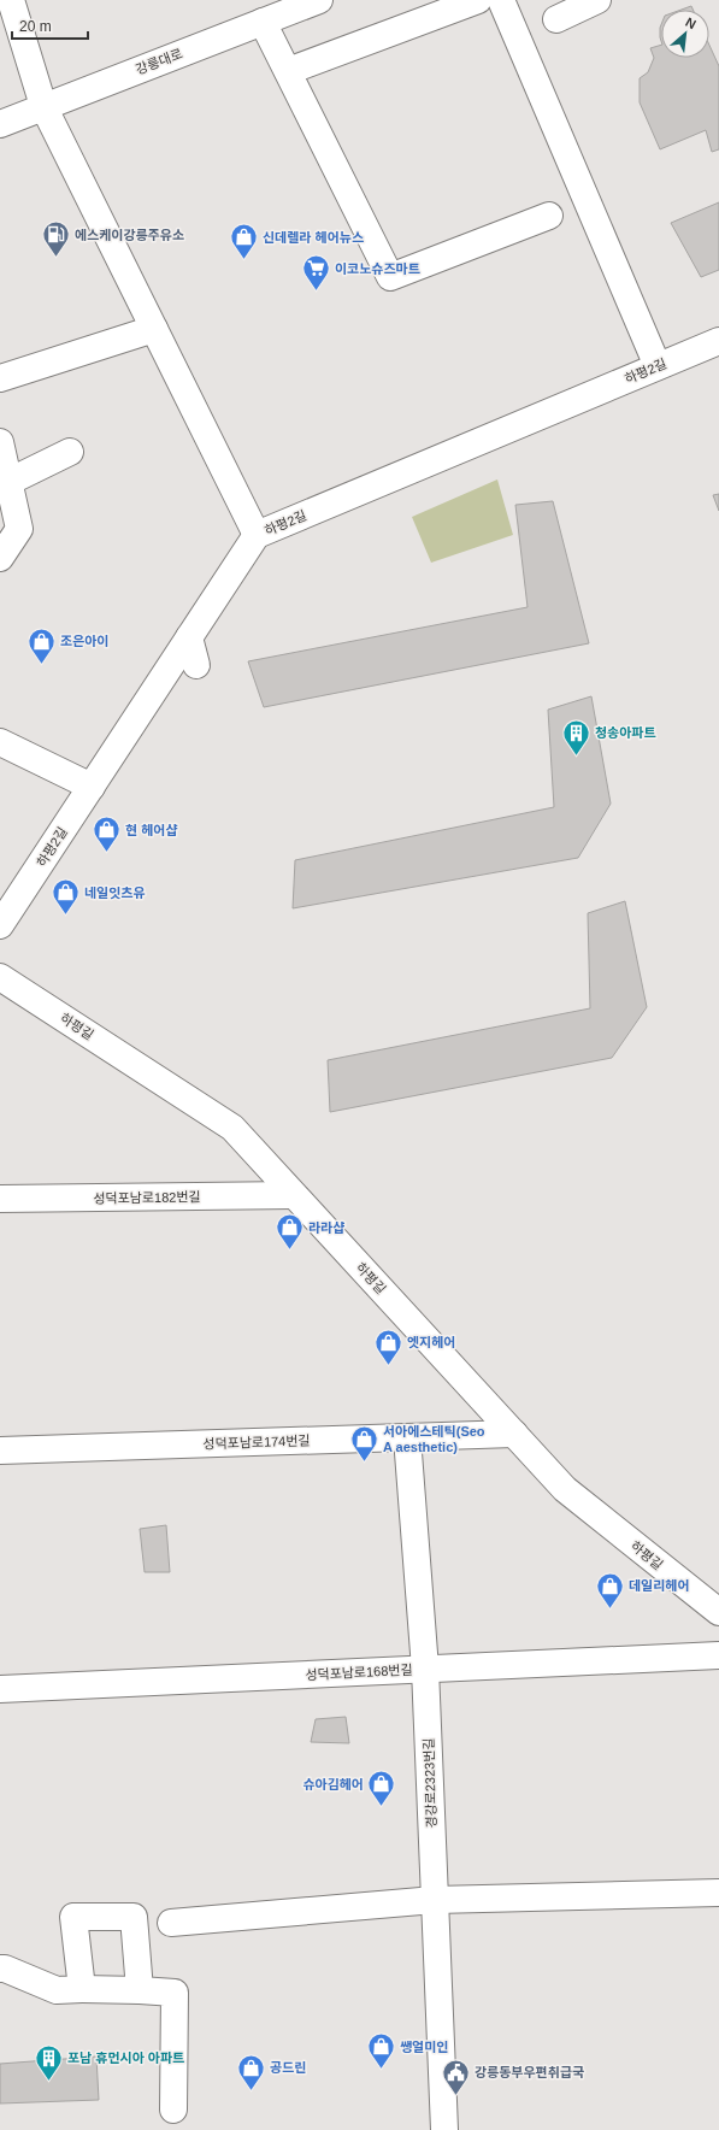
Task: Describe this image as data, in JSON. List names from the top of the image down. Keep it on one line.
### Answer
{"streets":{"street":["강릉대로","하평2길","하평길","성덕포남로182번길","성덕포남로174번길","성덕포남로168번길","경강로2323번길"]},"crossings":[["하평길","성덕포남로182번길"],["하평길","성덕포남로174번길"],["성덕포남로174번길","경강로2323번길"],["성덕포남로168번길","경강로2323번길"]],"places":{"fuel station":["에스케이강릉주유소"],"shop":["신데렐라 헤어뉴스","조은아이","현 헤어샵","네일잇츠유","라라샵","엣지헤어","서아에스테틱(Seo A aesthetic)","데일리헤어","슈아김헤어","쌩얼미인","공드린"],"supermarket":["이코노슈즈마트"],"building":["청송아파트","포남 휴먼시아 아파트"],"public building":["강릉동부우편취급국"]},"scale_bar":"20 m","north":"top right"}
